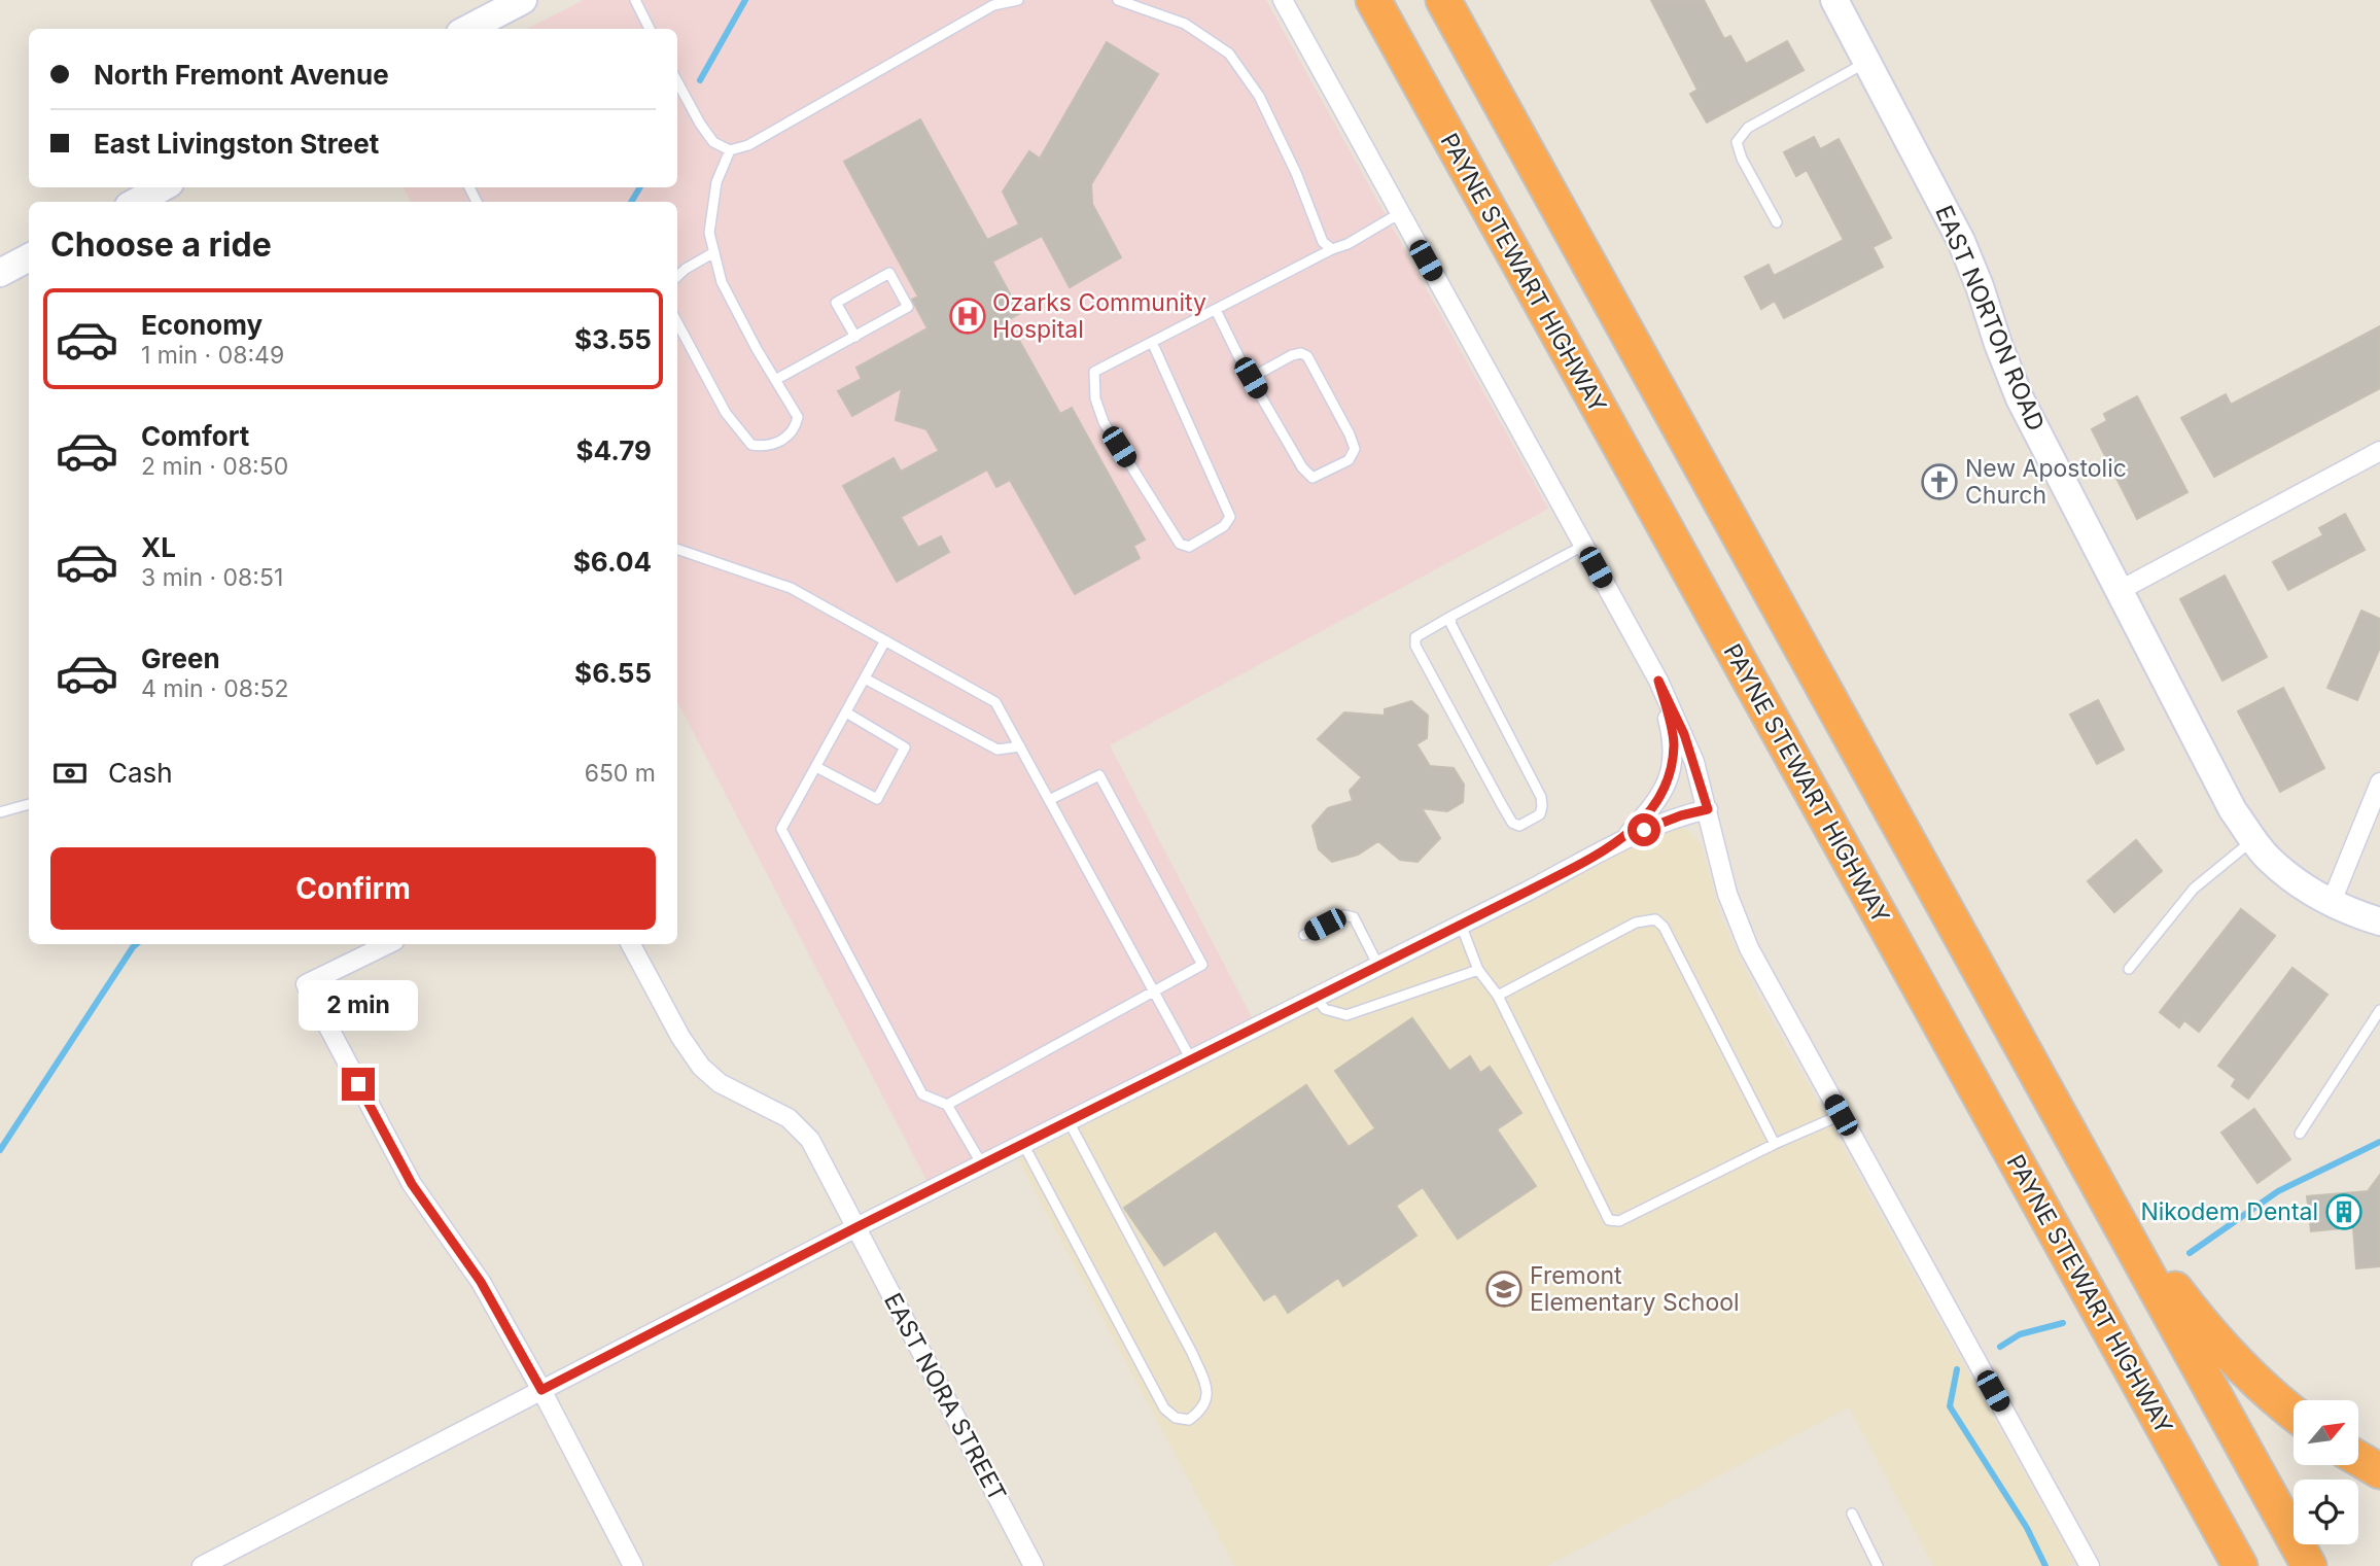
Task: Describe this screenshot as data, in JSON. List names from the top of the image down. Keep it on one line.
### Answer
{"streets":{"highway":["PAYNE STEWART HIGHWAY"],"main road":["EAST NORTON ROAD"],"street":["EAST NORA STREET"]},"places":{"hospital":["Ozarks Community Hospital"],"church":["New Apostolic Church"],"building":["Nikodem Dental"],"school or university":["Fremont Elementary School"]},"north":"top right","page":{"banner":["North Fremont Avenue","East Livingston Street"],"heading":"Choose a ride","list":[{"name":"Economy","note":"1 min · 08:49","value":"$3.55"},{"name":"Comfort","note":"2 min · 08:50","value":"$4.79"},{"name":"XL","note":"3 min · 08:51","value":"$6.04"},{"name":"Green","note":"4 min · 08:52","value":"$6.55"}],"pay":["Cash","650 m"],"buttons":"Confirm","bubble":"2 min"}}
